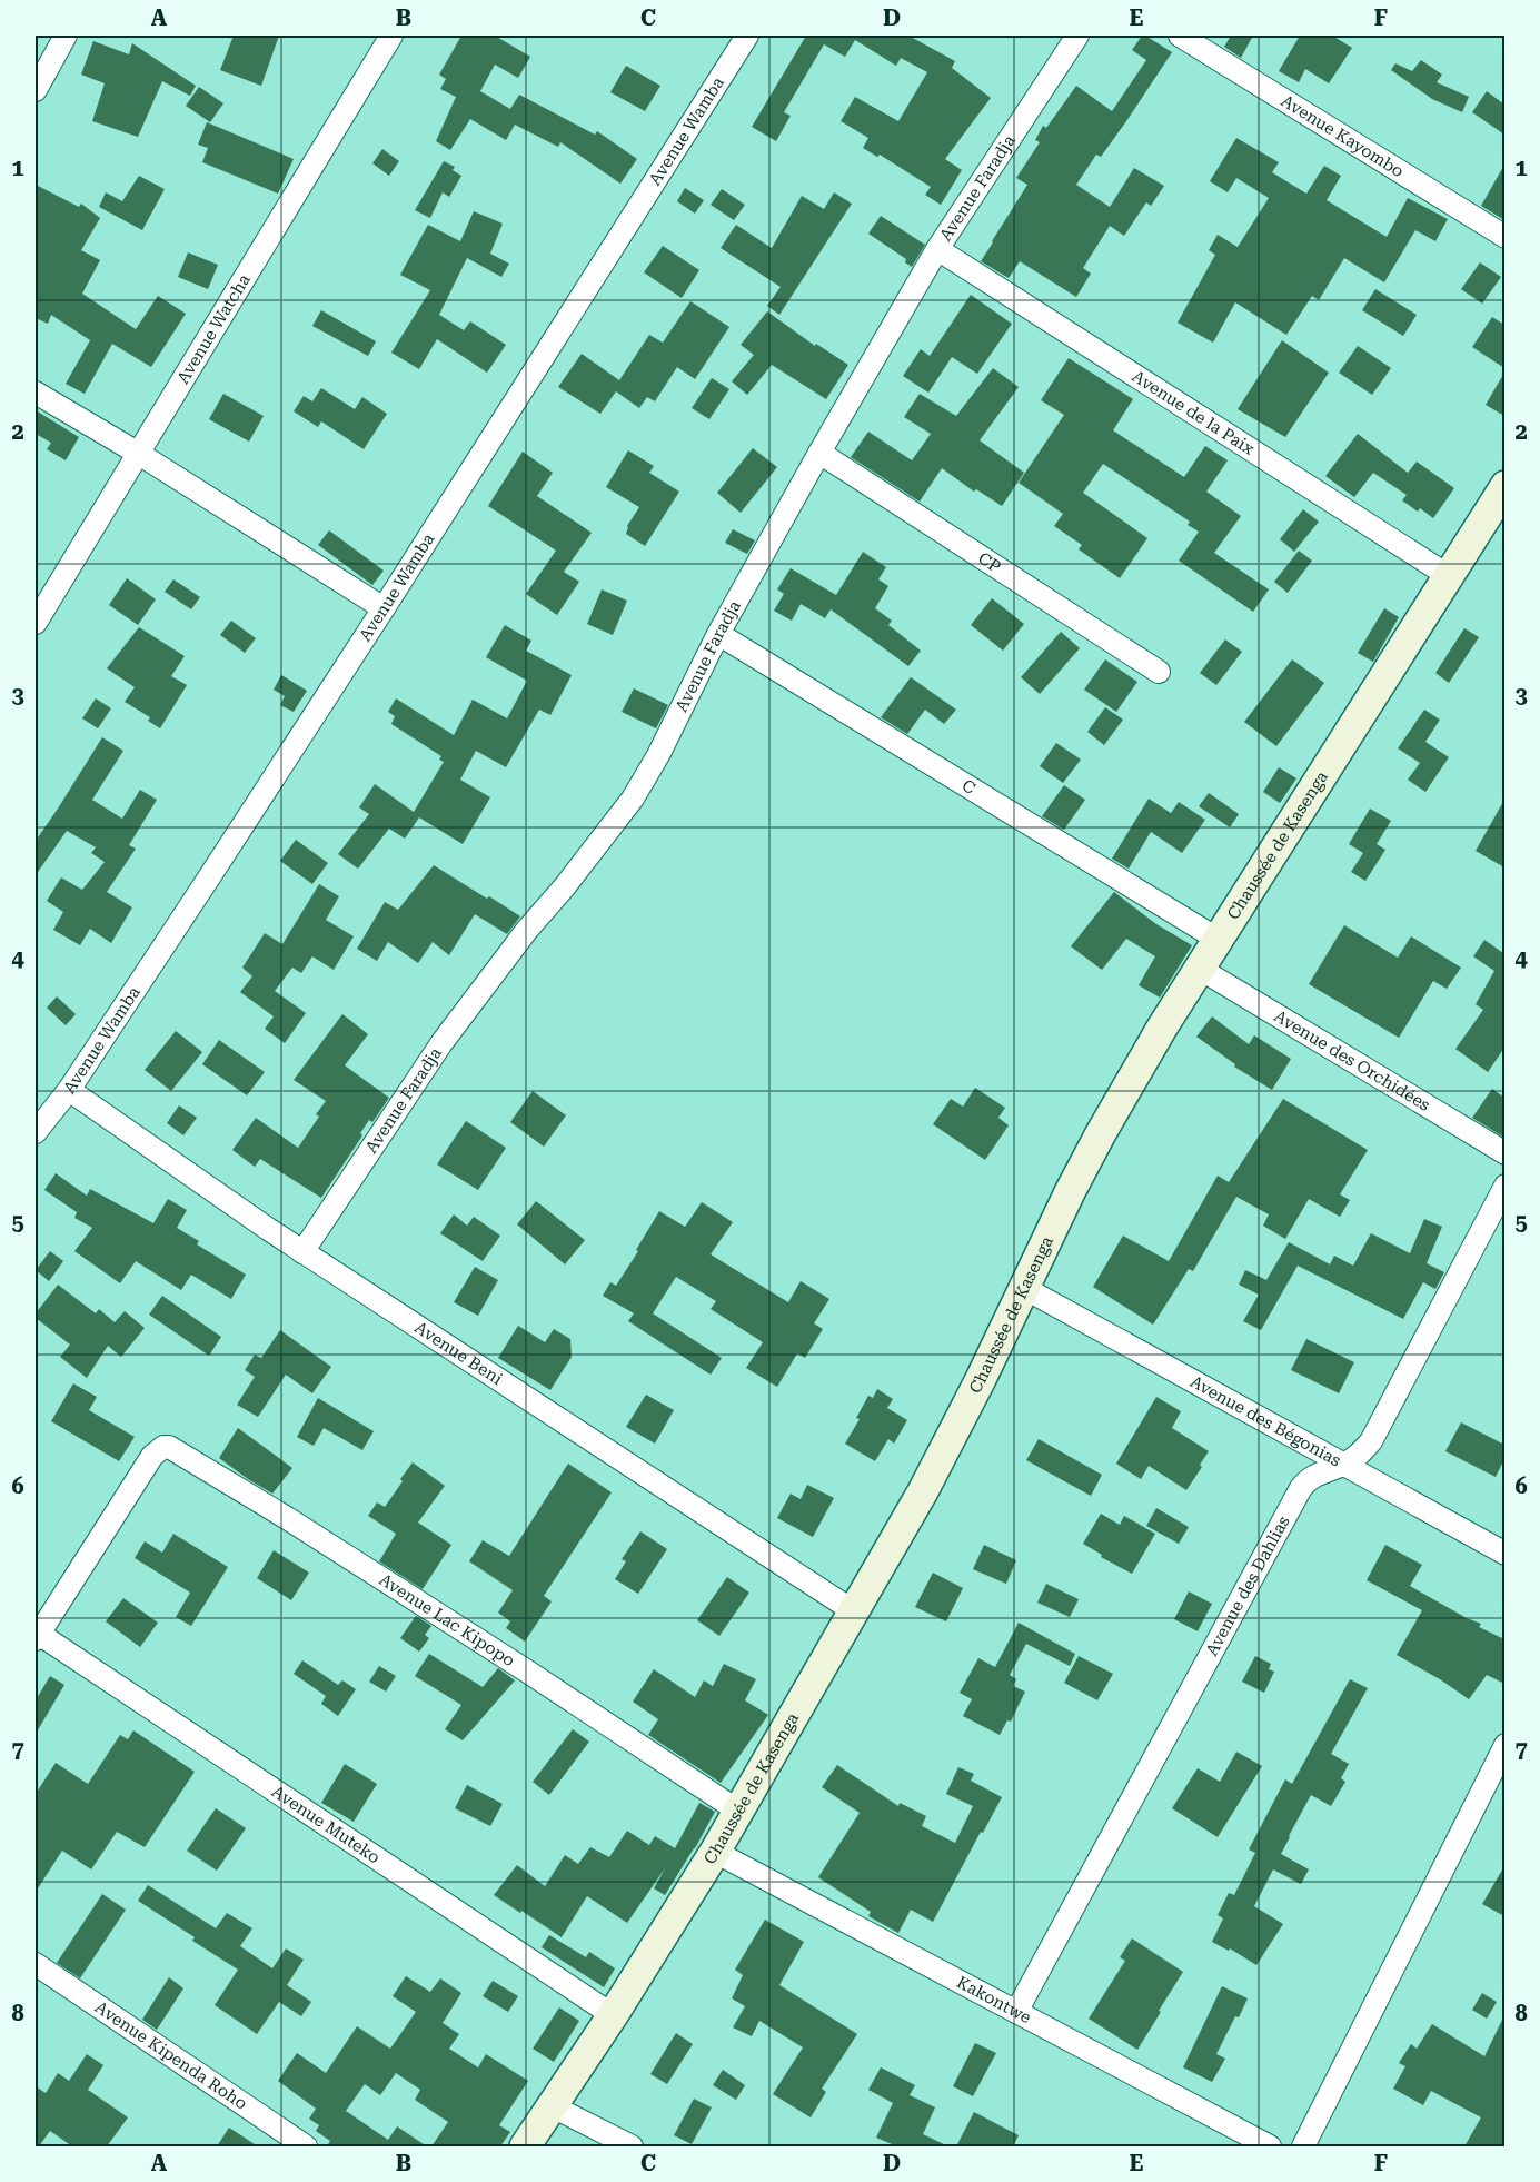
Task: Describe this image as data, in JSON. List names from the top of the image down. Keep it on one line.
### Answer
{"streets":{"main road":["Chaussée de Kasenga"],"street":["Avenue Wamba","Avenue Kayombo","Avenue Faradja","Avenue Watcha","Avenue de la Paix","CP","C","Avenue des Orchidées","Avenue Beni","Avenue des Bégonias","Avenue des Dahlias","Avenue Lac Kipopo","Avenue Muteko","Kakontwe","Avenue Kipenda Roho"]},"crossings":[["Avenue Wamba","Avenue Beni"],["Avenue Faradja","Avenue de la Paix"],["Avenue Faradja","CP"],["Avenue Faradja","C"],["Avenue Faradja","Avenue Beni"],["Avenue de la Paix","Chaussée de Kasenga"],["C","Chaussée de Kasenga"],["Chaussée de Kasenga","Avenue des Orchidées"],["Chaussée de Kasenga","Avenue Beni"],["Chaussée de Kasenga","Avenue des Bégonias"],["Chaussée de Kasenga","Avenue Lac Kipopo"],["Chaussée de Kasenga","Avenue Muteko"],["Chaussée de Kasenga","Kakontwe"],["Avenue des Bégonias","Avenue des Dahlias"],["Avenue des Dahlias","Kakontwe"],["Avenue Lac Kipopo","Avenue Muteko"]],"grid":{"columns":["A","B","C","D","E","F"],"rows":["1","2","3","4","5","6","7","8"]}}
